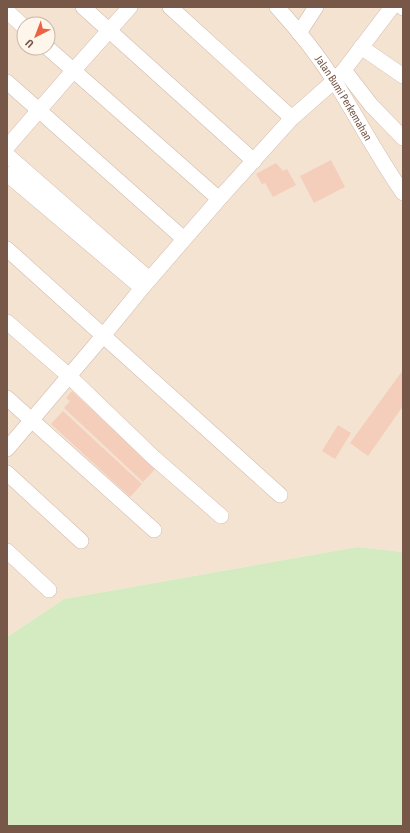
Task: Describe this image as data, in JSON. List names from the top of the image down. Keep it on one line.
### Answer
{"streets":{"street":["Jalan Bumi Perkemahan"]},"north":"bottom left"}
